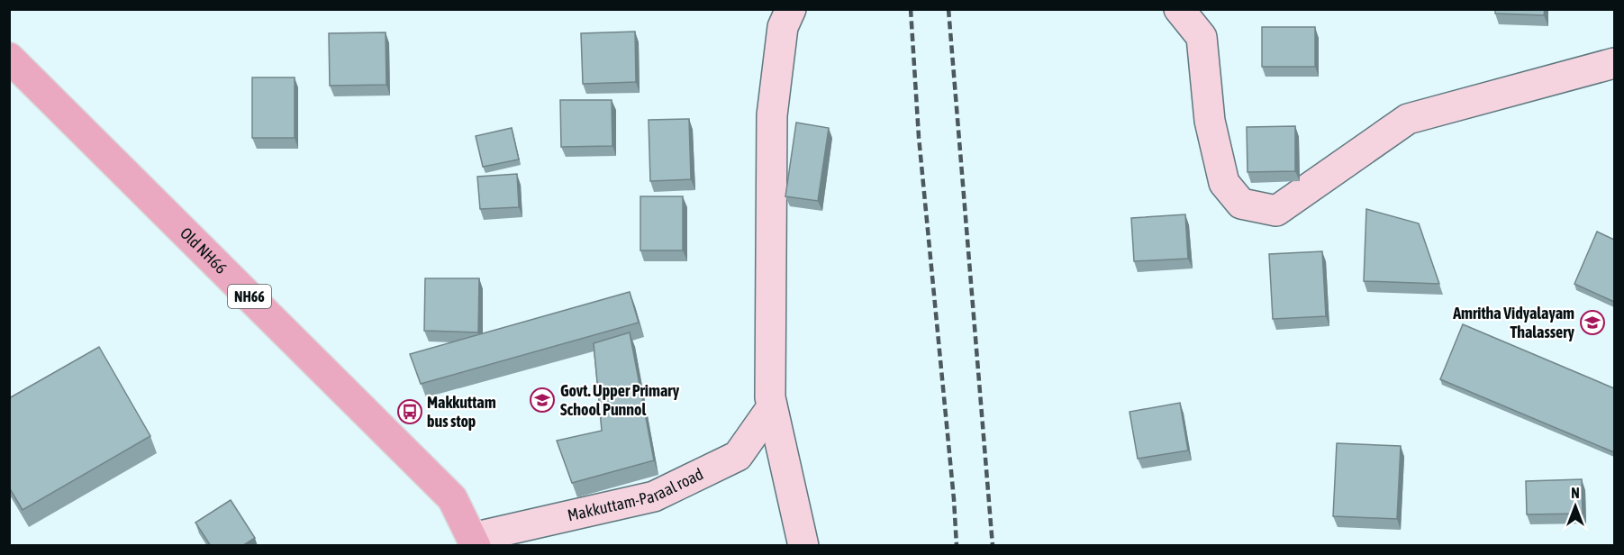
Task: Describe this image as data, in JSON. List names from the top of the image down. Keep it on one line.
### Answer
{"streets":{"main road":["Old NH66","NH66","Makkuttam-Paraal road"]},"crossings":[["Old NH66","Makkuttam-Paraal road"]],"places":{"school or university":["Amritha Vidyalayam Thalassery","Govt. Upper Primary School Punnol"],"bus stop":["Makkuttam bus stop"]},"north":"top"}
